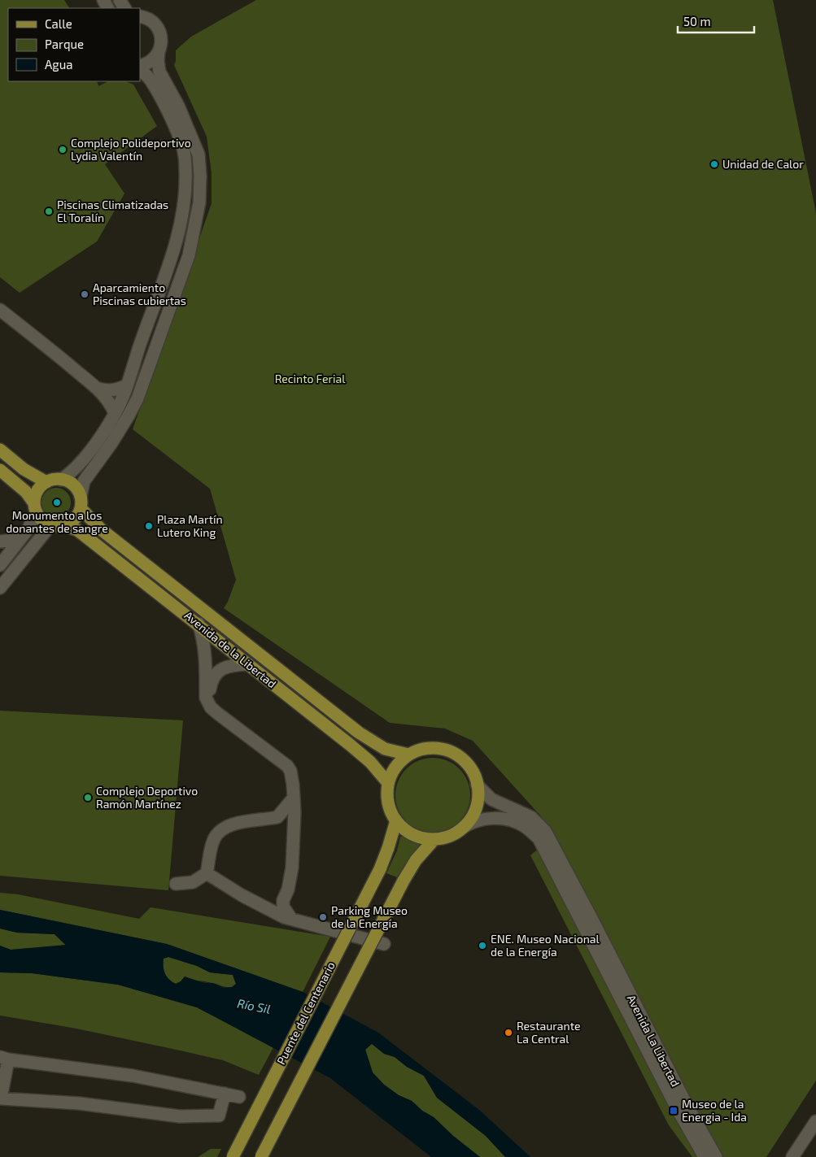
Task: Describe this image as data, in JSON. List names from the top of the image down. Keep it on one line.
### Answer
{"streets":{"main road":["Avenida de la Libertad","Puente del Centenario"],"street":["Avenida La Libertad"]},"crossings":[["Avenida de la Libertad","Puente del Centenario"]],"water":["Río Sil"],"parks":["Recinto Ferial"],"places":{"other":["Complejo Polideportivo Lydia Valentín","Unidad de Calor","Piscinas Climatizadas El Toralín","Aparcamiento Piscinas cubiertas","Monumento a los donantes de sangre","Plaza Martín Lutero King","Complejo Deportivo Ramón Martínez","Parking Museo de la Energía","ENE. Museo Nacional de la Energía","Restaurante La Central"],"transit":["Museo de la Energia - Ida"]},"legend":["Calle","Parque","Agua"],"scale_bar":"50 m"}
